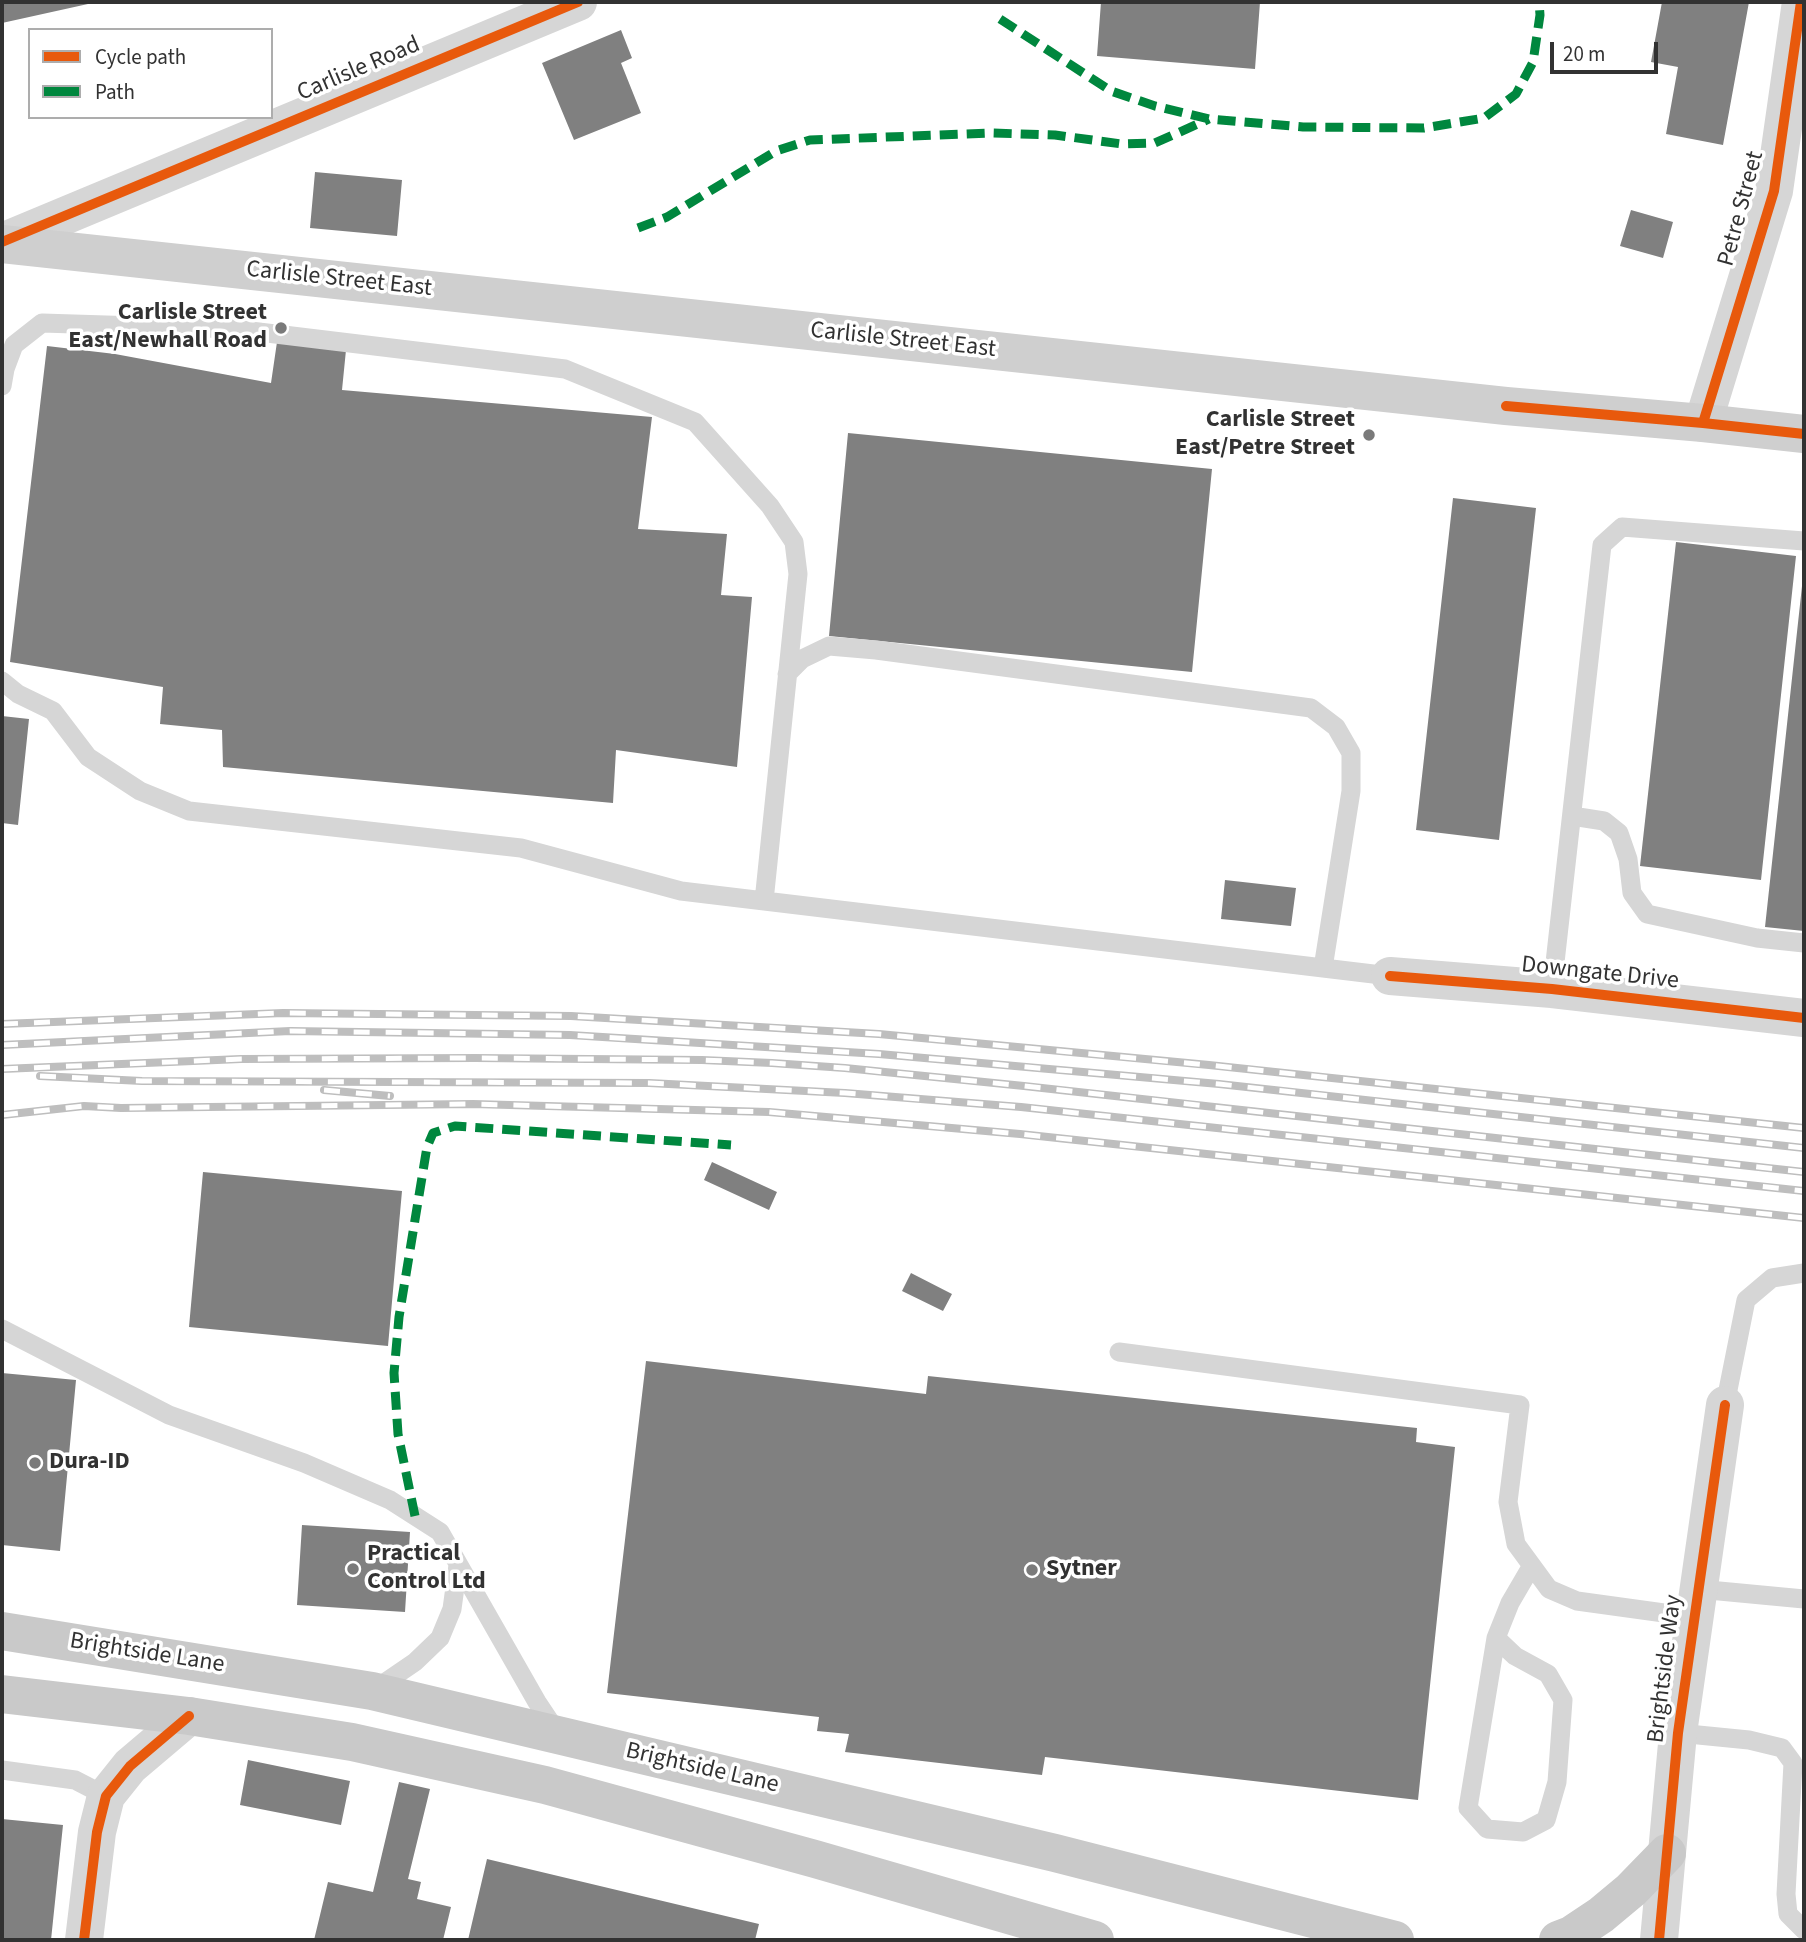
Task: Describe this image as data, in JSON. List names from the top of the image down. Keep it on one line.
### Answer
{"streets":{"main road":["Carlisle Street East","Brightside Lane"],"street":["Carlisle Road","Petre Street","Downgate Drive","Brightside Way"]},"crossings":[["Carlisle Road","Carlisle Street East"],["Petre Street","Carlisle Street East"]],"places":["Carlisle Street East/Newhall Road","Carlisle Street East/Petre Street","Dura-ID","Practical Control Ltd","Sytner"],"legend":["Cycle path","Path"],"scale_bar":"20 m"}
